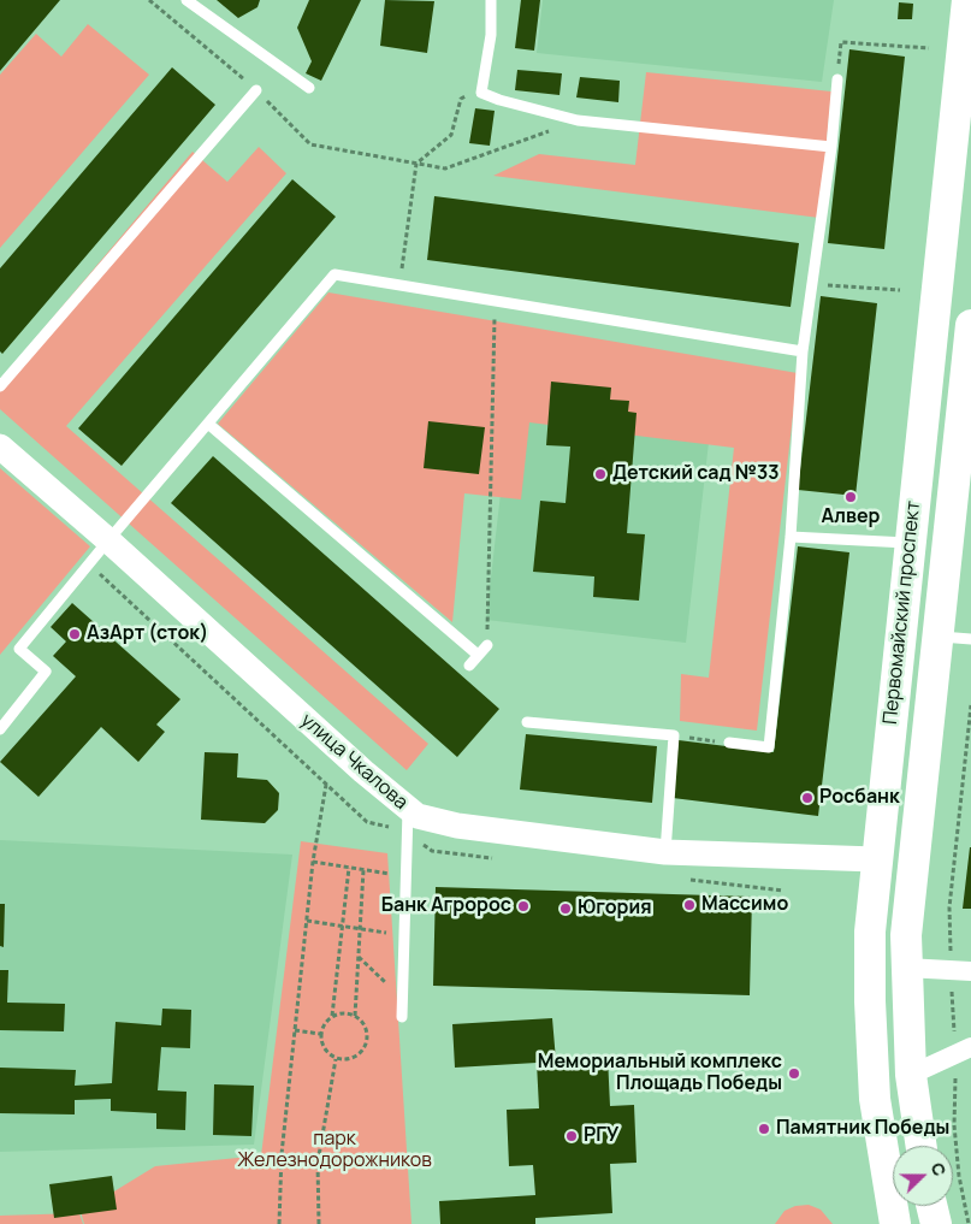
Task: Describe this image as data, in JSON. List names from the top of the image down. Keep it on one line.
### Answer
{"streets":{"main road":["Первомайский проспект"],"street":["улица Чкалова"]},"crossings":[["Первомайский проспект","улица Чкалова"]],"parks":["парк Железнодорожников"],"places":["Детский сад №33","Алвер","АзАрт (сток)","Росбанк","Массимо","Банк Агророс","Югория","Мемориальный комплекс Площадь Победы","Памятник Победы","РГУ"],"north":"right"}
